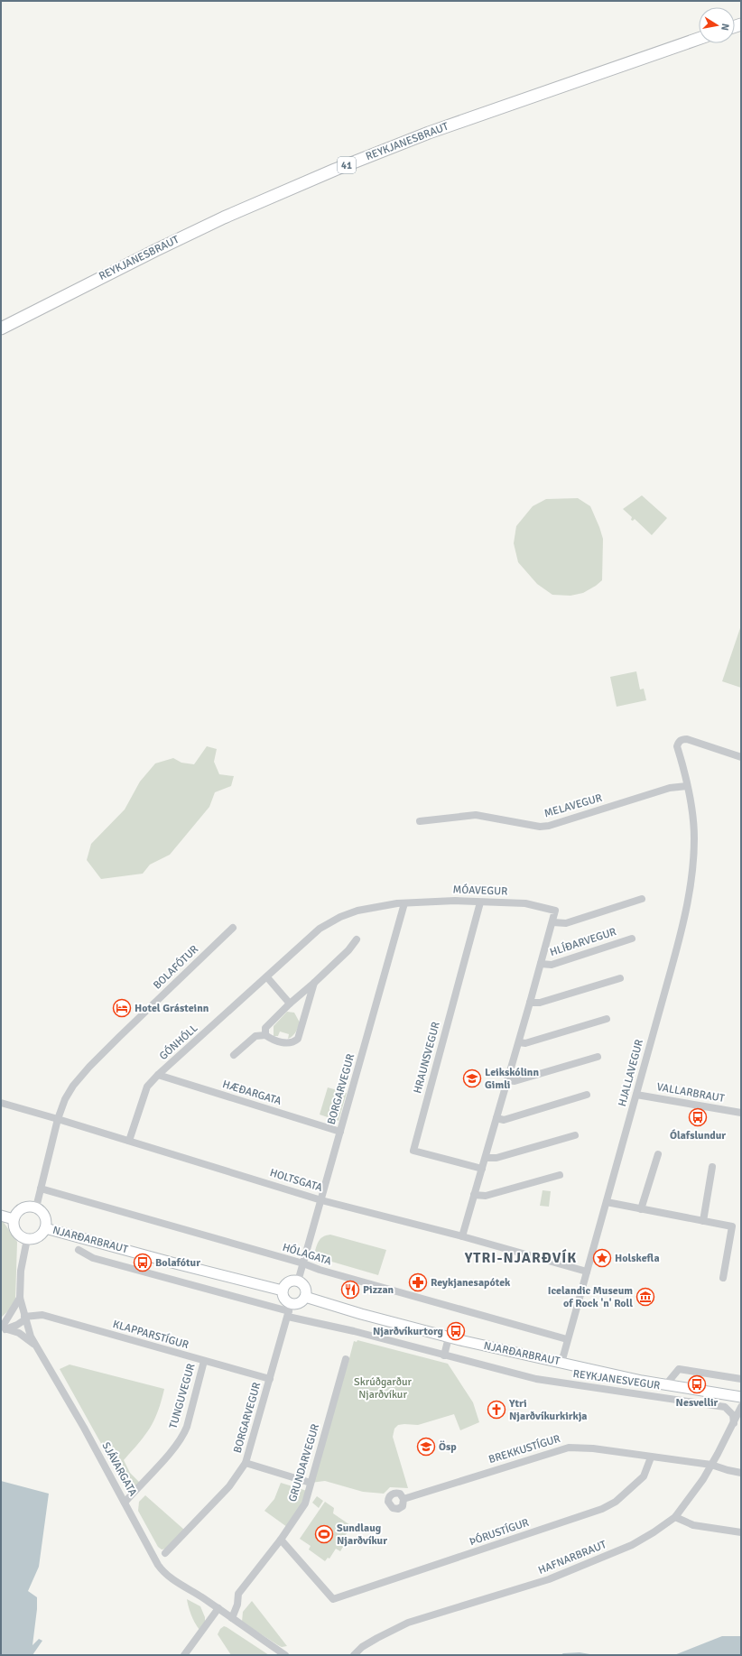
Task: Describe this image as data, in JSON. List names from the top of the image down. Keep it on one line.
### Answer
{"streets":{"highway":["REYKJANESBRAUT","41"],"main road":["NJARÐARBRAUT"],"street":["MELAVEGUR","MÓAVEGUR","HLÍÐARVEGUR","BOLAFÓTUR","GÓNHÓLL","HRAUNSVEGUR","HJALLAVEGUR","BORGARVEGUR","HÆÐARGATA","VALLARBRAUT","HOLTSGATA","HÓLAGATA","KLAPPARSTÍGUR","REYKJANESVEGUR","TUNGUVEGUR","BREKKUSTÍGUR","GRUNDARVEGUR","SJÁVARGATA","ÞÓRUSTÍGUR","HAFNARBRAUT"]},"crossings":[["MELAVEGUR","HJALLAVEGUR"],["MÓAVEGUR","HLÍÐARVEGUR"],["MÓAVEGUR","GÓNHÓLL"],["MÓAVEGUR","HRAUNSVEGUR"],["MÓAVEGUR","BORGARVEGUR"],["HLÍÐARVEGUR","HRAUNSVEGUR"],["HLÍÐARVEGUR","HOLTSGATA"],["BOLAFÓTUR","HOLTSGATA"],["BOLAFÓTUR","NJARÐARBRAUT"],["BOLAFÓTUR","HÓLAGATA"],["BOLAFÓTUR","SJÁVARGATA"],["GÓNHÓLL","BORGARVEGUR"],["GÓNHÓLL","HÆÐARGATA"],["GÓNHÓLL","HOLTSGATA"],["HJALLAVEGUR","VALLARBRAUT"],["HJALLAVEGUR","HOLTSGATA"],["HJALLAVEGUR","NJARÐARBRAUT"],["HJALLAVEGUR","HÓLAGATA"],["BORGARVEGUR","HÆÐARGATA"],["BORGARVEGUR","HOLTSGATA"],["BORGARVEGUR","NJARÐARBRAUT"],["BORGARVEGUR","HÓLAGATA"],["BORGARVEGUR","KLAPPARSTÍGUR"],["BORGARVEGUR","REYKJANESVEGUR"],["NJARÐARBRAUT","REYKJANESVEGUR"],["NJARÐARBRAUT","SJÁVARGATA"],["KLAPPARSTÍGUR","TUNGUVEGUR"],["KLAPPARSTÍGUR","SJÁVARGATA"],["REYKJANESVEGUR","HAFNARBRAUT"],["TUNGUVEGUR","SJÁVARGATA"],["BREKKUSTÍGUR","ÞÓRUSTÍGUR"],["BREKKUSTÍGUR","HAFNARBRAUT"],["GRUNDARVEGUR","SJÁVARGATA"],["GRUNDARVEGUR","ÞÓRUSTÍGUR"]],"districts":["YTRI-NJARÐVÍK"],"parks":["Skrúðgarður Njarðvíkur"],"places":{"hotel":["Hotel Grásteinn"],"school or university":["Leikskólinn Gimli","Ösp"],"bus stop":["Ólafslundur","Bolafótur","Njarðvíkurtorg","Nesvellir"],"place":["Holskefla"],"pharmacy":["Reykjanesapótek"],"restaurant":["Pizzan"],"museum":["Icelandic Museum of Rock 'n' Roll"],"church":["Ytri Njarðvíkurkirkja"],"sports":["Sundlaug Njarðvíkur"]},"north":"right"}
